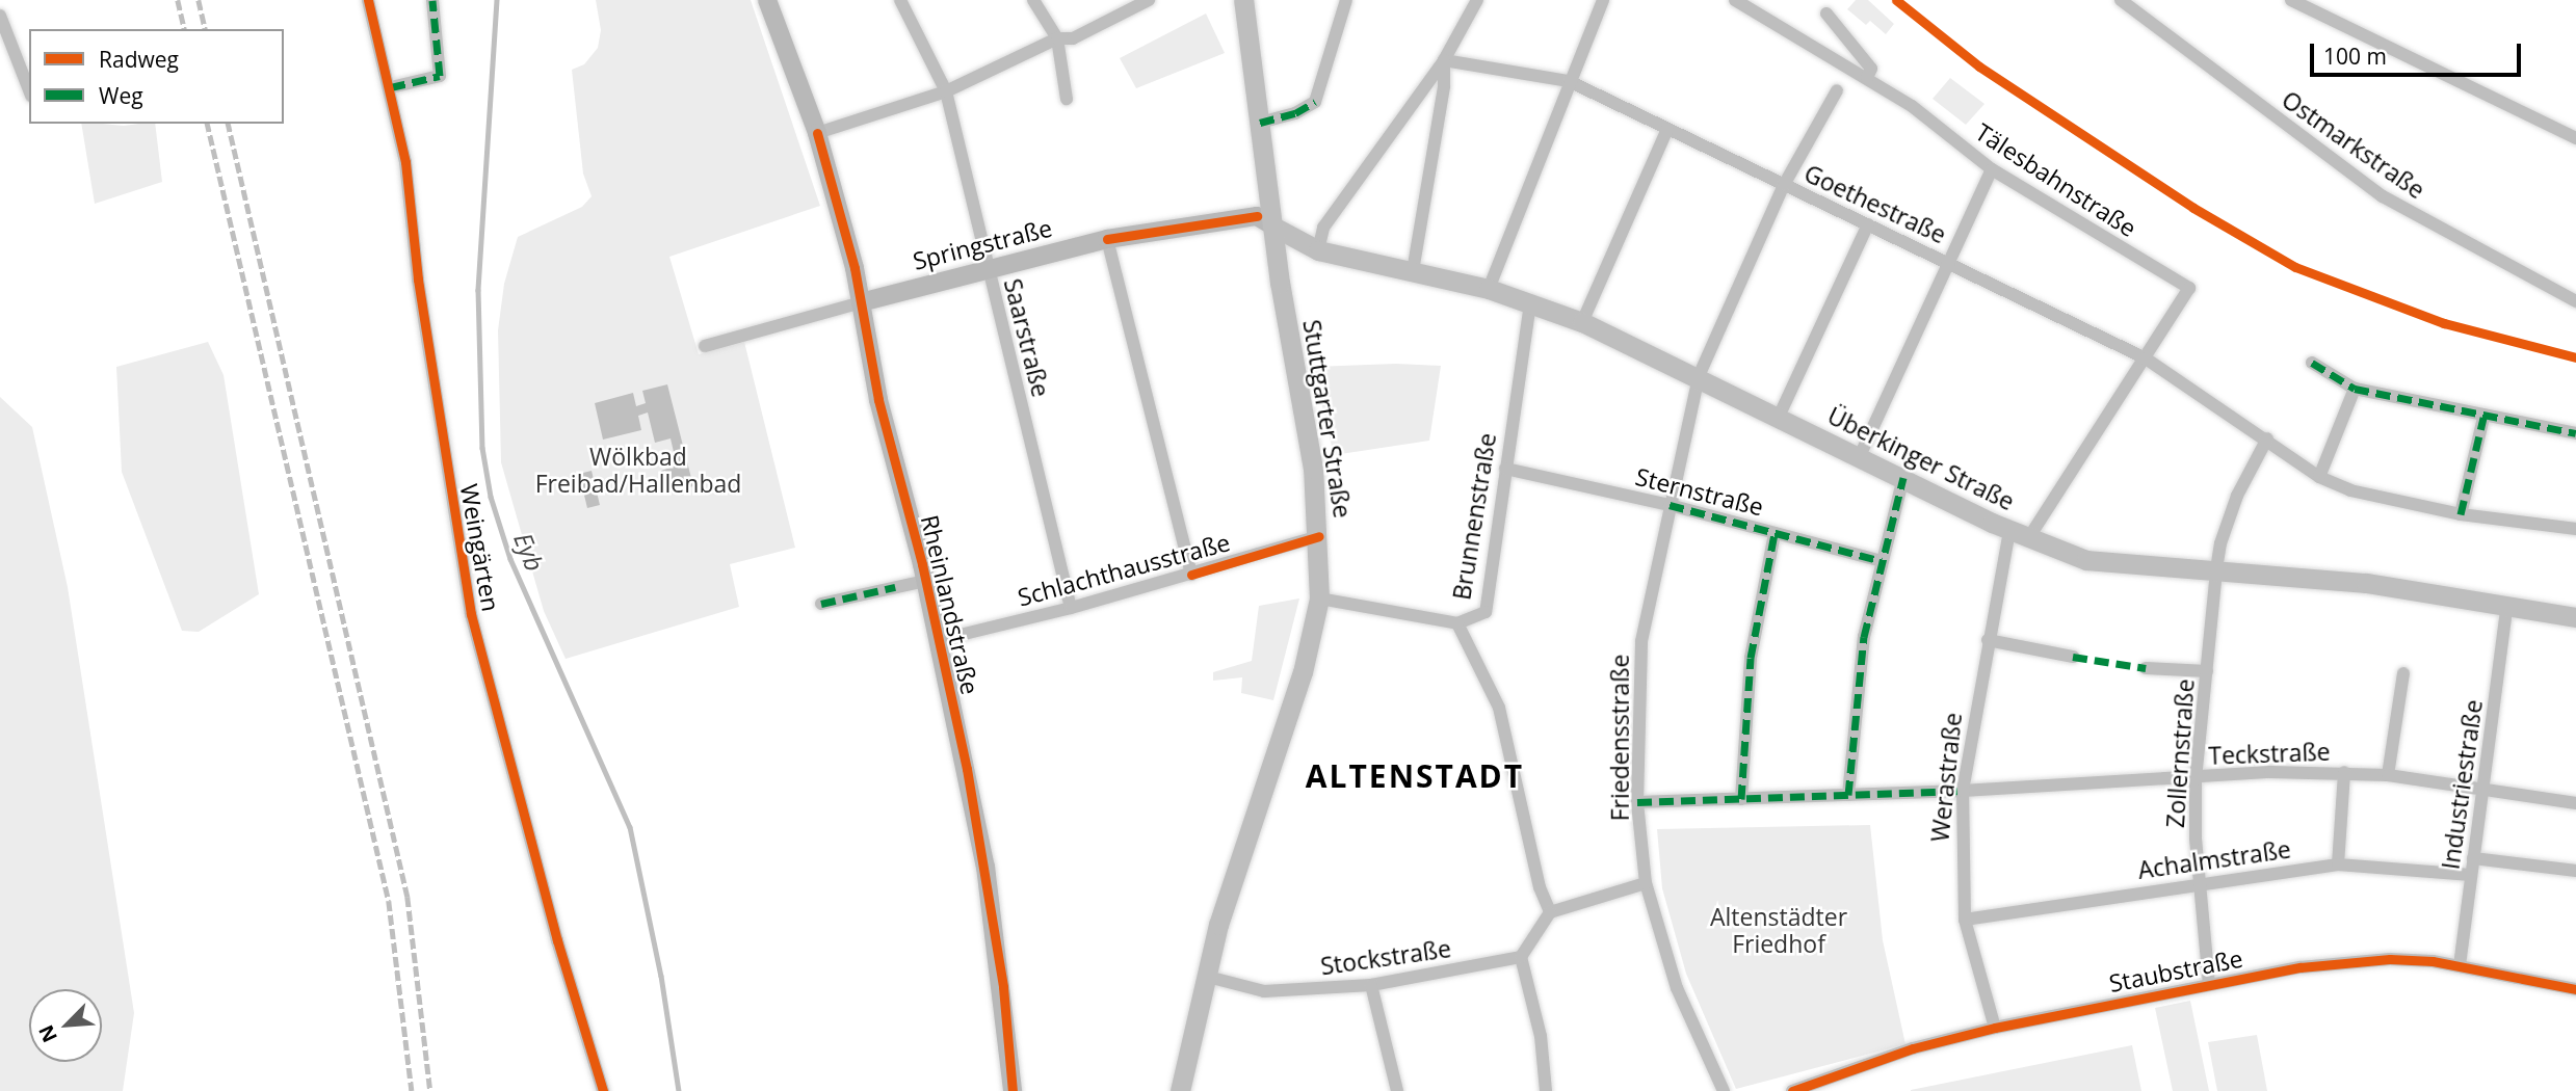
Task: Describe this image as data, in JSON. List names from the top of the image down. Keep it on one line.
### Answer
{"streets":{"main road":["Springstraße","Stuttgarter Straße","Überkinger Straße","Rheinlandstraße"],"street":["Ostmarkstraße","Tälesbahnstraße","Goethestraße","Saarstraße","Sternstraße","Brunnenstraße","Weingärten","Schlachthausstraße","Friedensstraße","Zollernstraße","Teckstraße","Werastraße","Industriestraße","Achalmstraße","Stockstraße","Staubstraße"]},"crossings":[["Tälesbahnstraße","Werastraße"],["Goethestraße","Friedensstraße"],["Goethestraße","Zollernstraße"],["Goethestraße","Werastraße"],["Springstraße","Saarstraße"],["Springstraße","Stuttgarter Straße"],["Springstraße","Überkinger Straße"],["Springstraße","Rheinlandstraße"],["Saarstraße","Schlachthausstraße"],["Stuttgarter Straße","Überkinger Straße"],["Stuttgarter Straße","Schlachthausstraße"],["Stuttgarter Straße","Stockstraße"],["Überkinger Straße","Brunnenstraße"],["Überkinger Straße","Friedensstraße"],["Überkinger Straße","Zollernstraße"],["Überkinger Straße","Werastraße"],["Überkinger Straße","Industriestraße"],["Sternstraße","Brunnenstraße"],["Sternstraße","Friedensstraße"],["Schlachthausstraße","Rheinlandstraße"],["Friedensstraße","Teckstraße"],["Zollernstraße","Teckstraße"],["Zollernstraße","Achalmstraße"],["Zollernstraße","Staubstraße"],["Teckstraße","Werastraße"],["Teckstraße","Industriestraße"],["Werastraße","Achalmstraße"],["Werastraße","Staubstraße"],["Industriestraße","Achalmstraße"],["Industriestraße","Staubstraße"]],"districts":["ALTENSTADT"],"water":["Eyb"],"parks":["Wölkbad Freibad/Hallenbad","Altenstädter Friedhof"],"legend":["Radweg","Weg"],"scale_bar":"100 m","north":"bottom left"}
